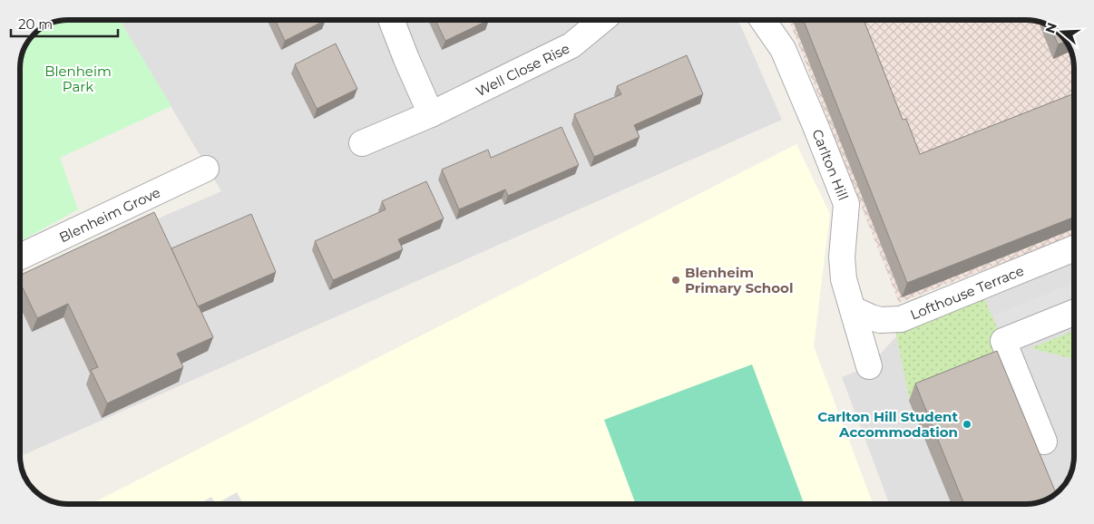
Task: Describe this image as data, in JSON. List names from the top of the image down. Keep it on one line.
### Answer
{"streets":{"street":["Well Close Rise","Carlton Hill","Blenheim Grove","Lofthouse Terrace"]},"crossings":[["Carlton Hill","Lofthouse Terrace"]],"parks":["Blenheim Park"],"places":["Blenheim Primary School","Carlton Hill Student Accommodation"],"scale_bar":"20 m","north":"left"}
